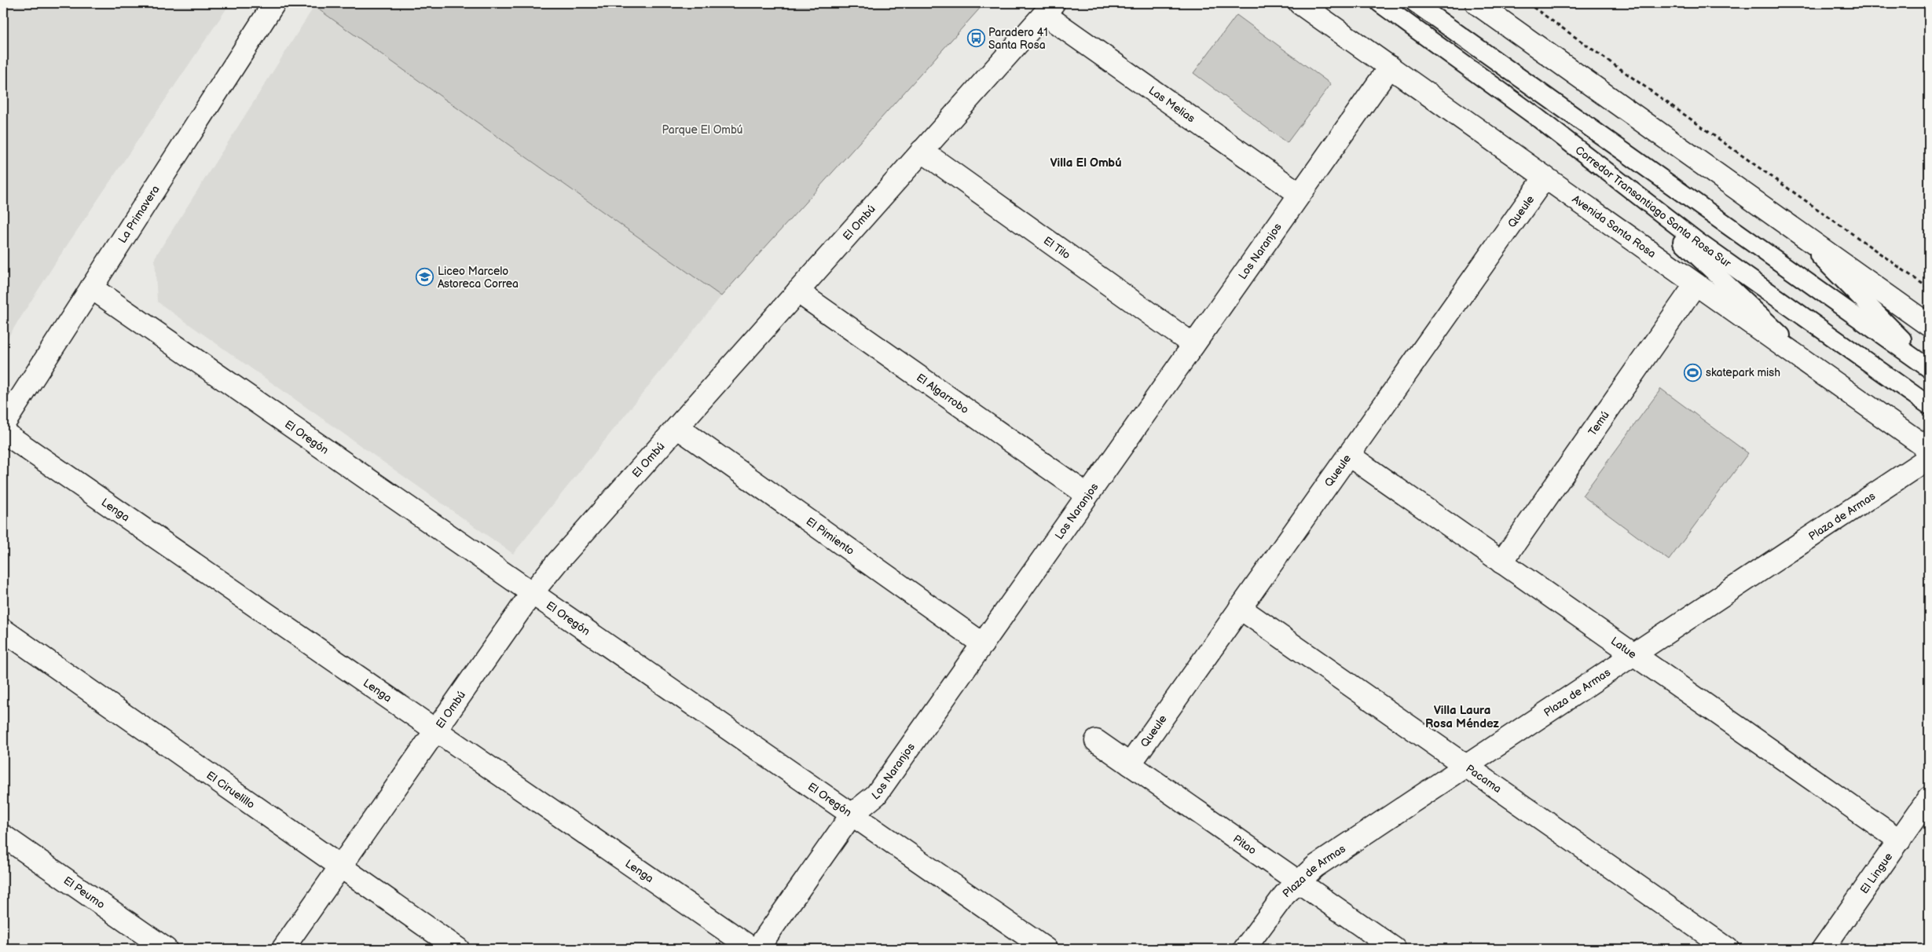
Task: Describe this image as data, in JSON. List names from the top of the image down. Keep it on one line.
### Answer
{"streets":{"street":["Las Melias","Queule","La Primavera","El Ombú","Avenida Santa Rosa","El Tilo","Los Naranjos","El Algarrobo","Temú","El Oregón","Lenga","Plaza de Armas","El Pimiento","Latue","Pacama","El Ciruelillo","Pitao","El Lingue","El Peumo"],"lane":["Corredor Transantiago Santa Rosa Sur"]},"crossings":[["Las Melias","El Ombú"],["Las Melias","Los Naranjos"],["Queule","Avenida Santa Rosa"],["Queule","Latue"],["Queule","Pacama"],["Queule","Pitao"],["La Primavera","El Oregón"],["El Ombú","El Tilo"],["El Ombú","El Algarrobo"],["El Ombú","El Oregón"],["El Ombú","Lenga"],["El Ombú","El Pimiento"],["El Ombú","El Ciruelillo"],["Avenida Santa Rosa","Los Naranjos"],["Avenida Santa Rosa","Temú"],["El Tilo","Los Naranjos"],["Los Naranjos","El Algarrobo"],["Los Naranjos","El Oregón"],["Los Naranjos","El Pimiento"],["Temú","Latue"],["Plaza de Armas","Latue"],["Plaza de Armas","Pacama"],["Plaza de Armas","Pitao"],["Latue","El Lingue"]],"districts":["Villa El Ombú","Villa Laura Rosa Méndez"],"parks":["Parque El Ombú"],"places":{"bus stop":["Paradero 41 Santa Rosa"],"school or university":["Liceo Marcelo Astoreca Correa"],"sports":["skatepark mish"]}}
